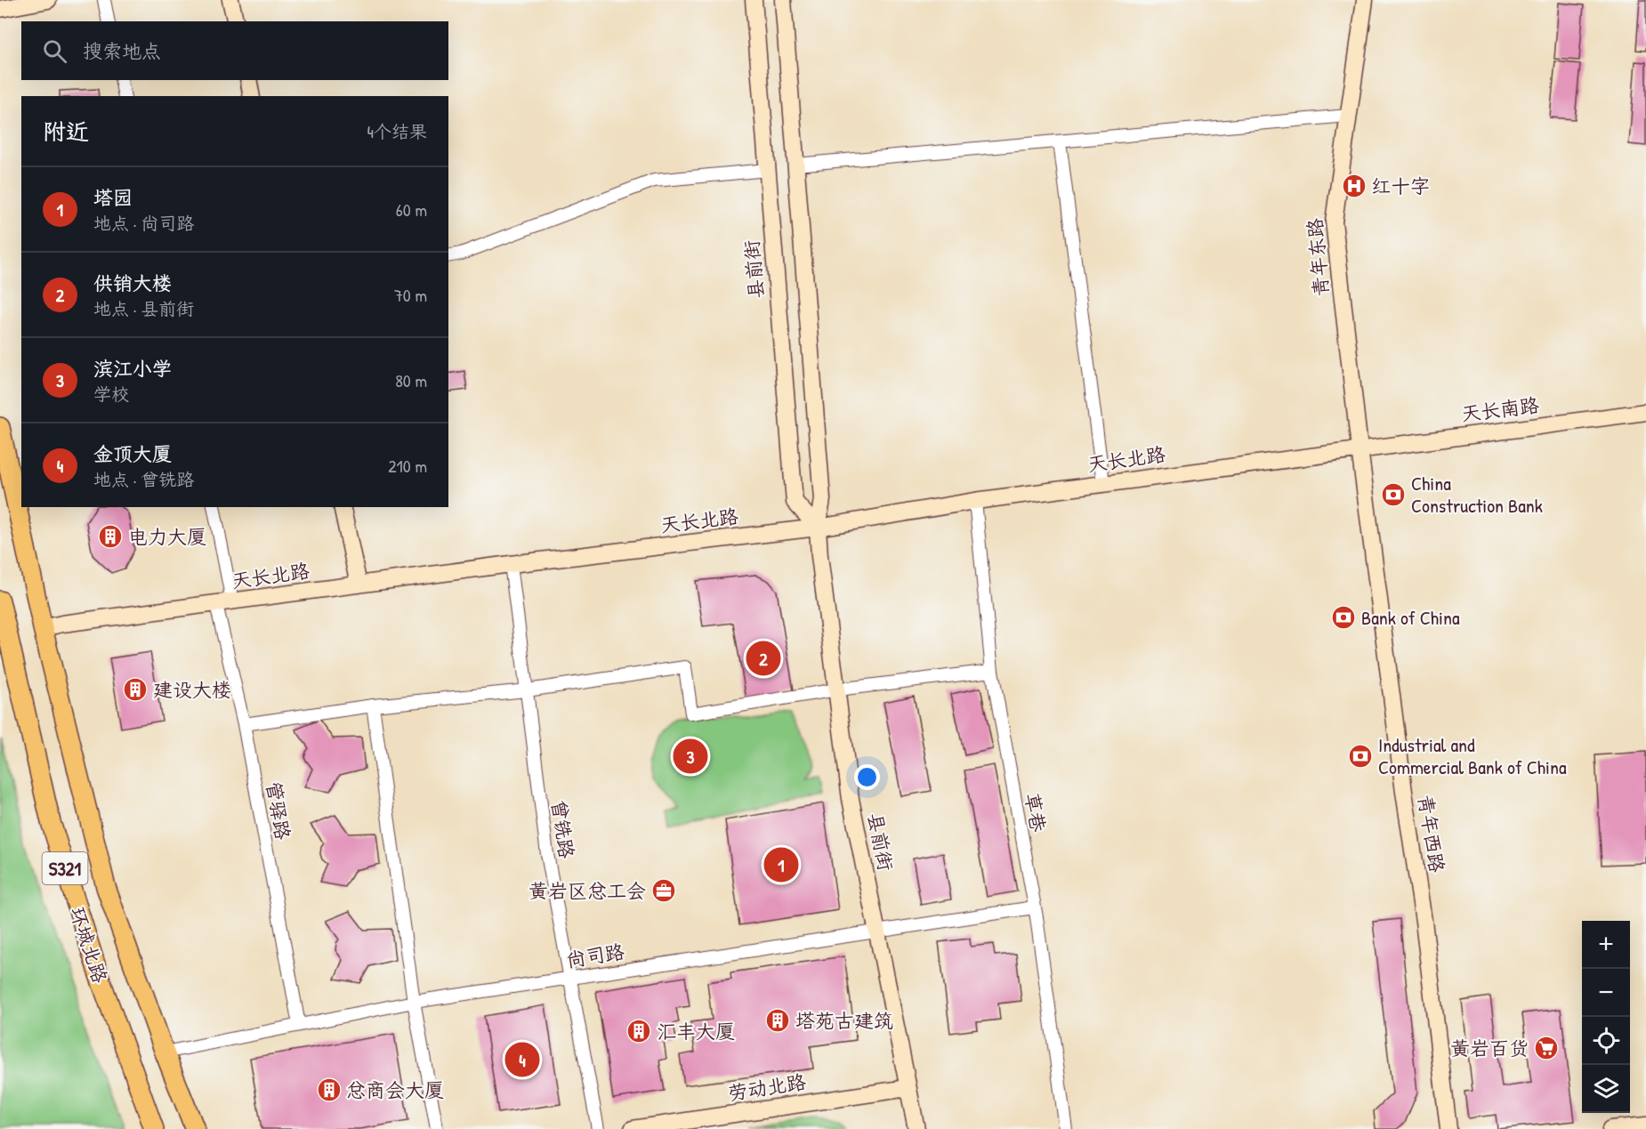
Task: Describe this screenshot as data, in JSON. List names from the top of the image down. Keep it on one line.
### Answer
{"streets":{"main road":["S321","环城北路"],"street":["青年东路","县前街","天长南路","天长北路","管驿路","草巷","曾铣路","青年西路","尚司路","劳动北路"]},"crossings":[["青年东路","天长南路"],["青年东路","天长北路"],["青年东路","青年西路"],["县前街","天长北路"],["县前街","尚司路"],["县前街","劳动北路"],["天长南路","天长北路"],["天长南路","青年西路"],["天长北路","管驿路"],["天长北路","草巷"],["天长北路","曾铣路"],["天长北路","青年西路"],["天长北路","环城北路"],["管驿路","尚司路"],["草巷","尚司路"],["曾铣路","尚司路"],["环城北路","尚司路"]],"places":{"hospital":["红十字"],"bank":["China Construction Bank","Bank of China","Industrial and Commercial Bank of China"],"building":["电力大厦","建设大楼","塔苑古建筑","汇丰大厦","总商会大厦"],"office":["黄岩区总工会"],"supermarket":["黄岩百货"]},"page":{"search":"搜索地点","heading":["附近","4个结果"],"list":[{"mark":"1","name":"塔园","note":"地点 · 尚司路","value":"60 m"},{"mark":"2","name":"供销大楼","note":"地点 · 县前街","value":"70 m"},{"mark":"3","name":"滨江小学","note":"学校","value":"80 m"},{"mark":"4","name":"金顶大厦","note":"地点 · 曾铣路","value":"210 m"}],"pins":["2","3","1","4"],"map_buttons":["+","−"]}}
